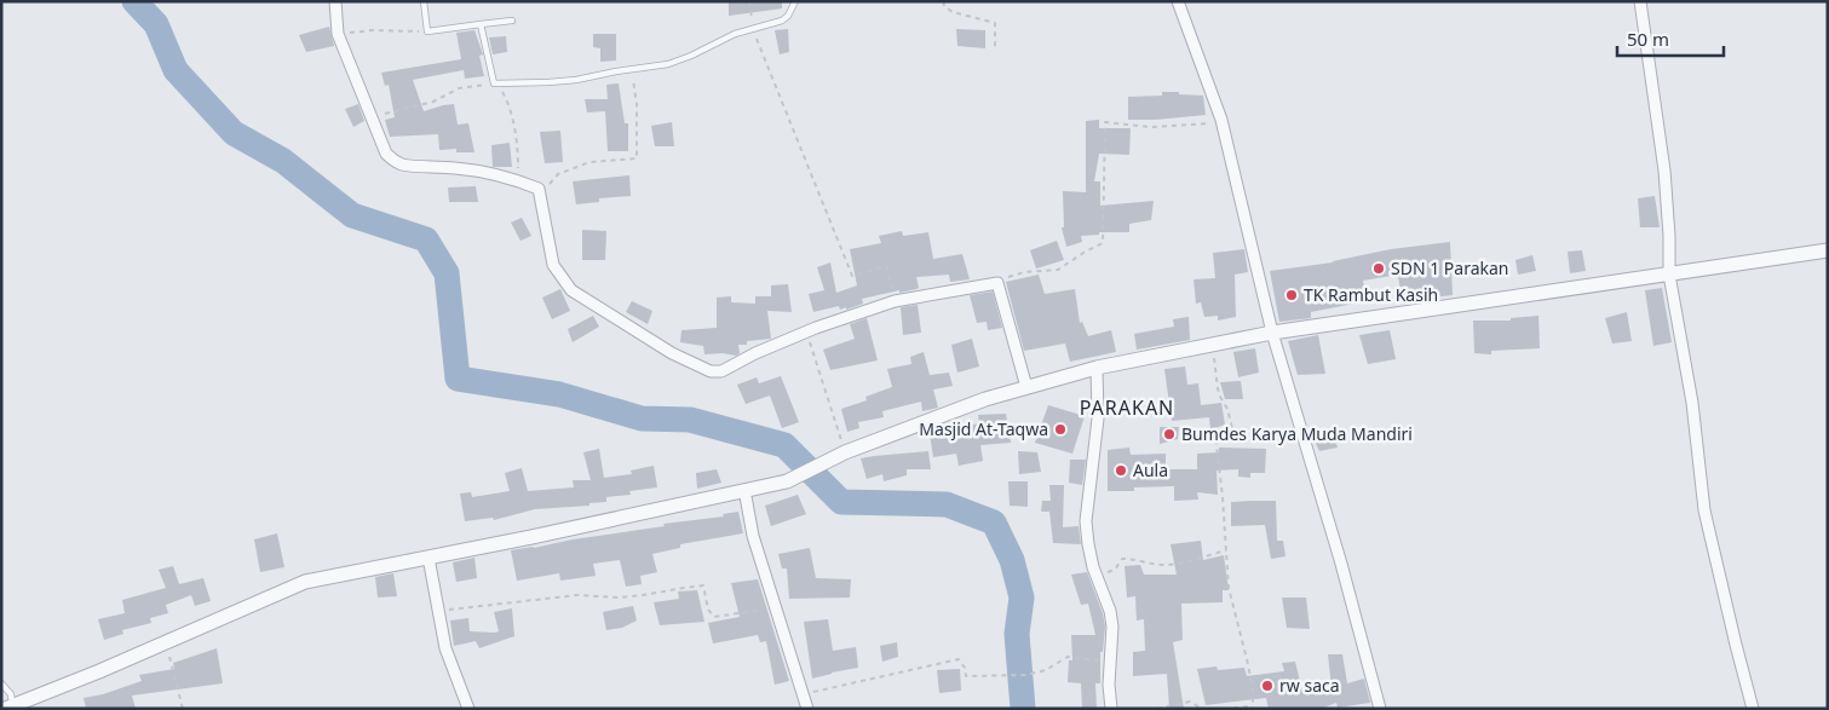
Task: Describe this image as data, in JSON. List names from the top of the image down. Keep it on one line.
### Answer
{"districts":["PARAKAN"],"places":["SDN 1 Parakan","TK Rambut Kasih","Masjid At-Taqwa","Bumdes Karya Muda Mandiri","Aula","rw saca"],"scale_bar":"50 m"}
